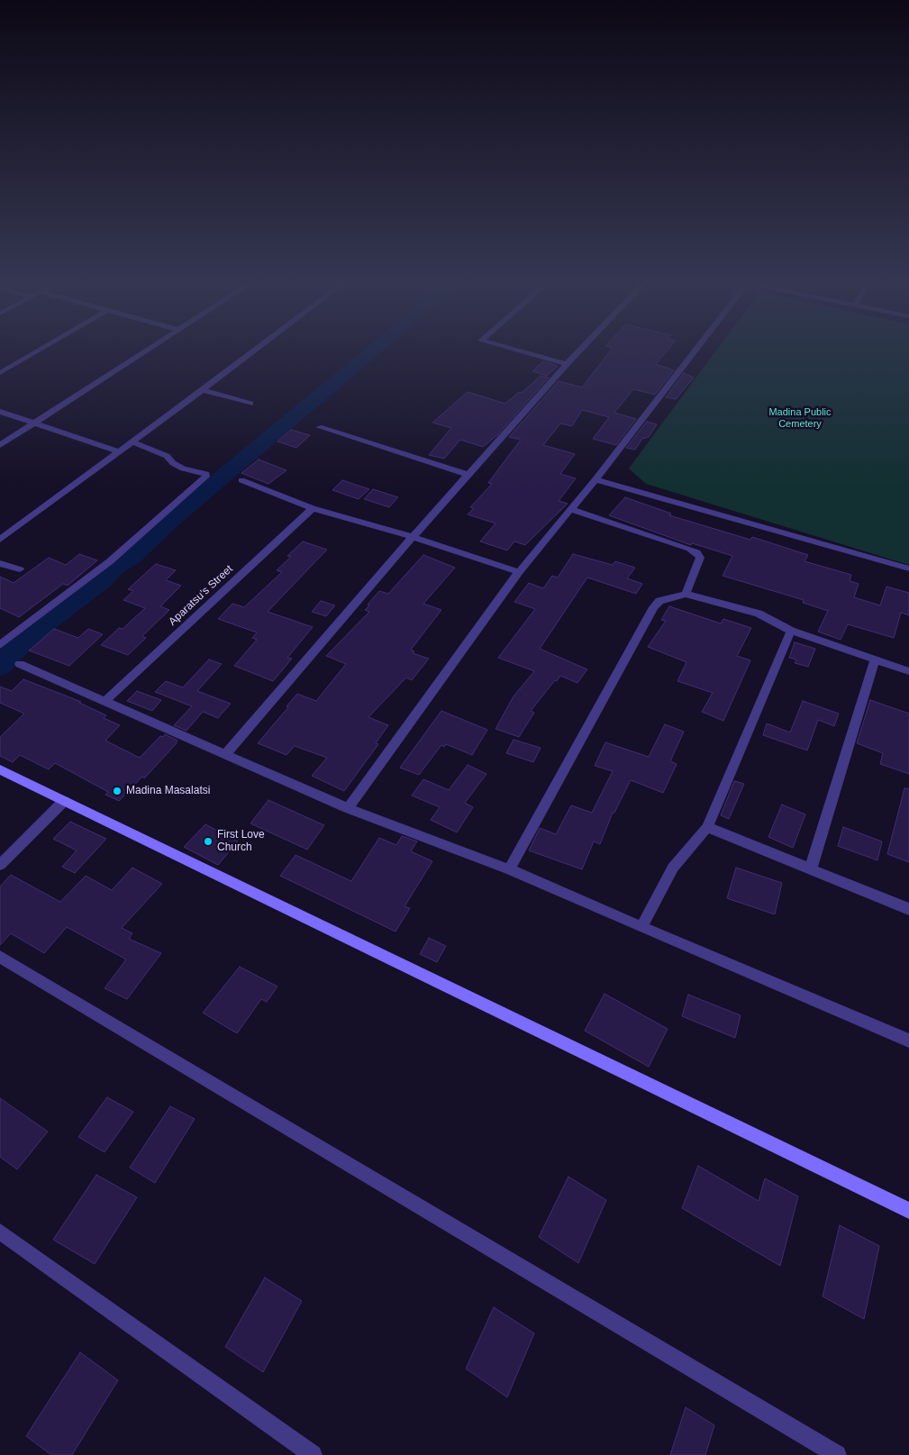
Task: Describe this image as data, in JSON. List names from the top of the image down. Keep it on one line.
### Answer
{"streets":{"street":["Aparatsu’s Street"]},"parks":["Madina Public Cemetery"],"places":["Madina Masalatsi","First Love Church"]}
